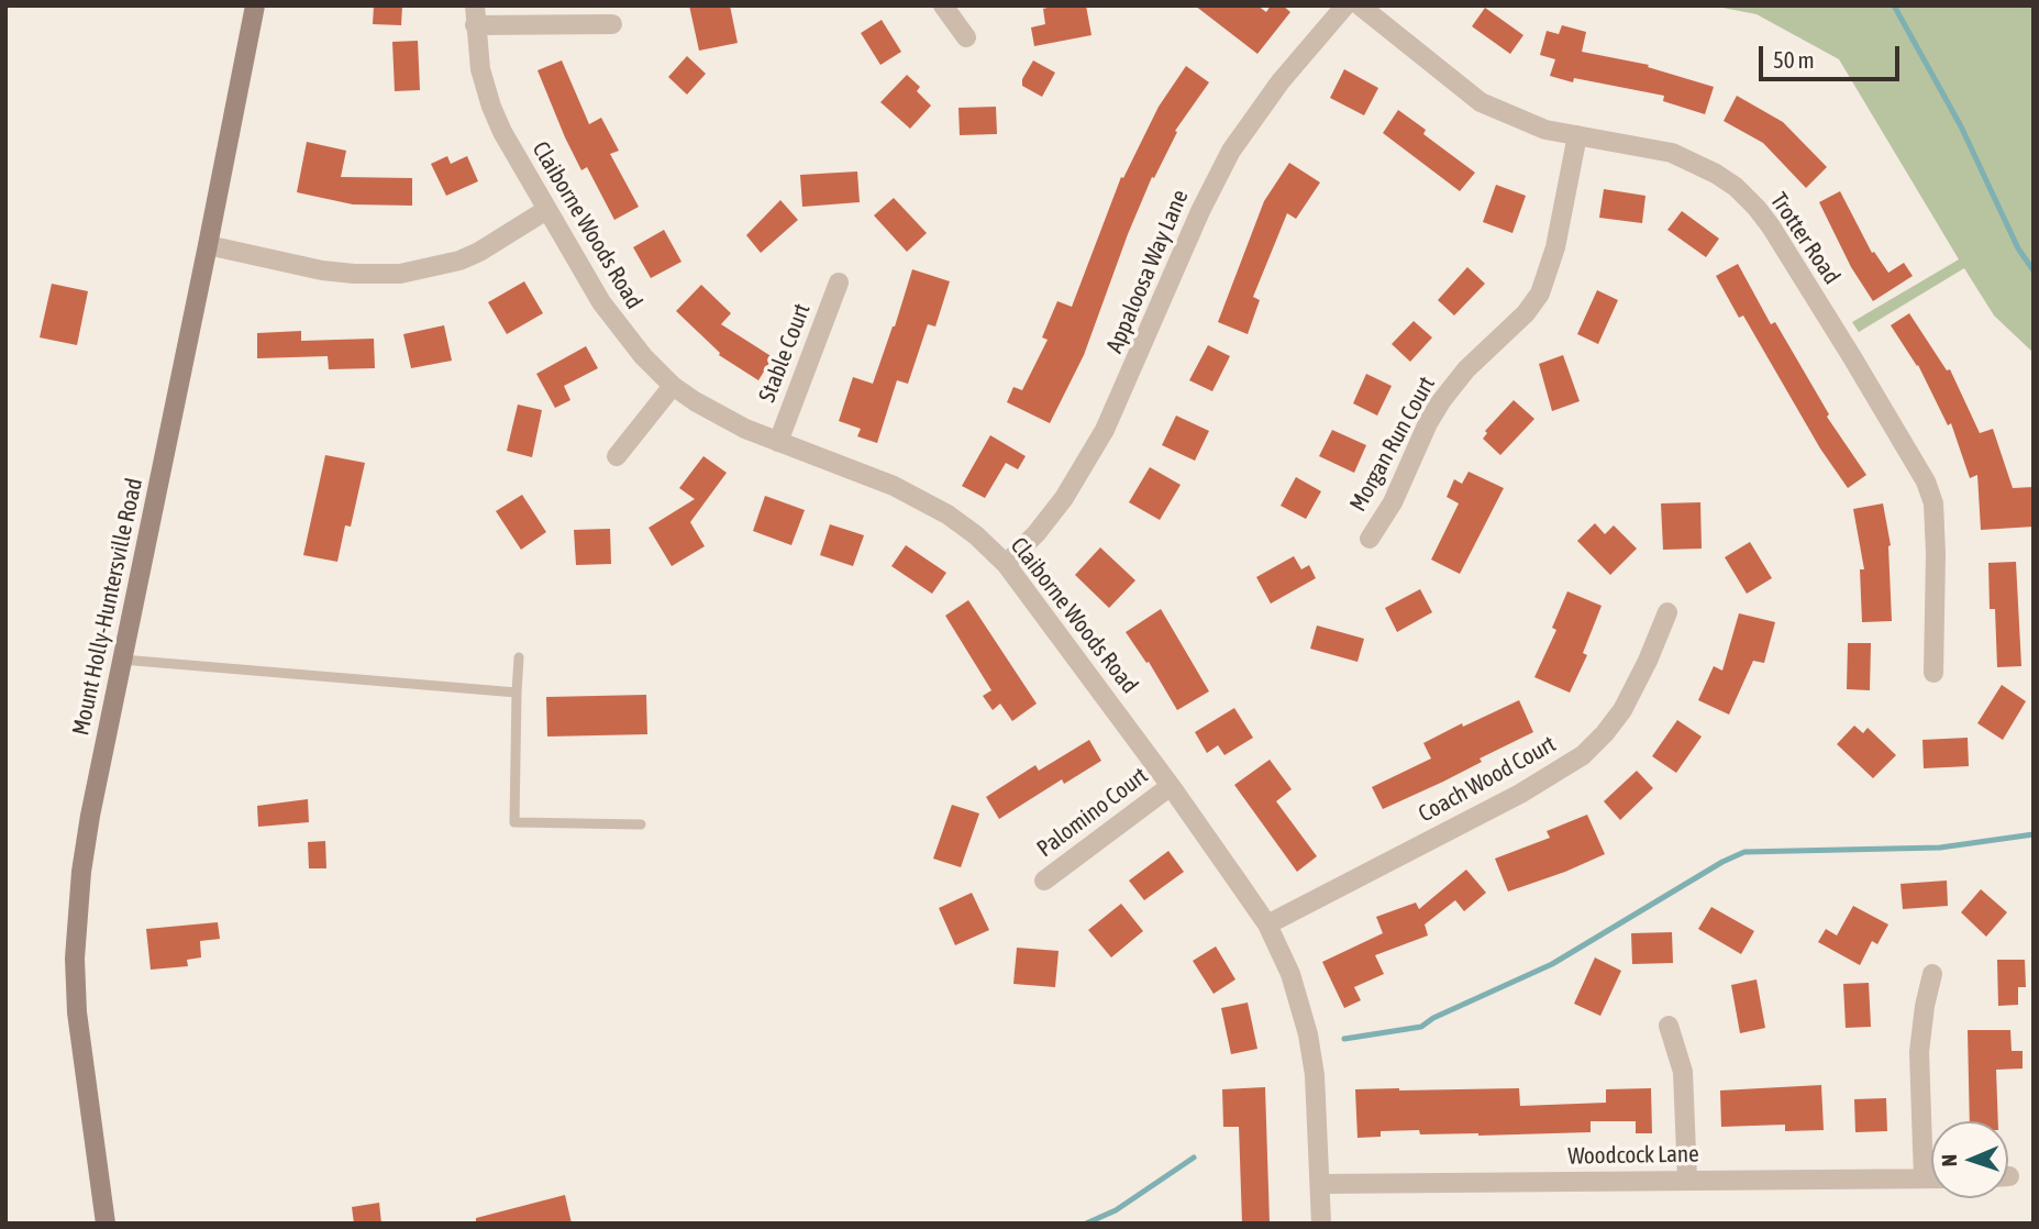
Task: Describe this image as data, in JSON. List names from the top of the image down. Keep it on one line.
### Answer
{"streets":{"main road":["Mount Holly-Huntersville Road"],"street":["Claiborne Woods Road","Trotter Road","Appaloosa Way Lane","Stable Court","Morgan Run Court","Coach Wood Court","Palomino Court","Woodcock Lane"]},"crossings":[["Claiborne Woods Road","Appaloosa Way Lane"],["Claiborne Woods Road","Stable Court"],["Claiborne Woods Road","Coach Wood Court"],["Claiborne Woods Road","Palomino Court"],["Claiborne Woods Road","Woodcock Lane"],["Trotter Road","Morgan Run Court"]],"scale_bar":"50 m","north":"left"}
